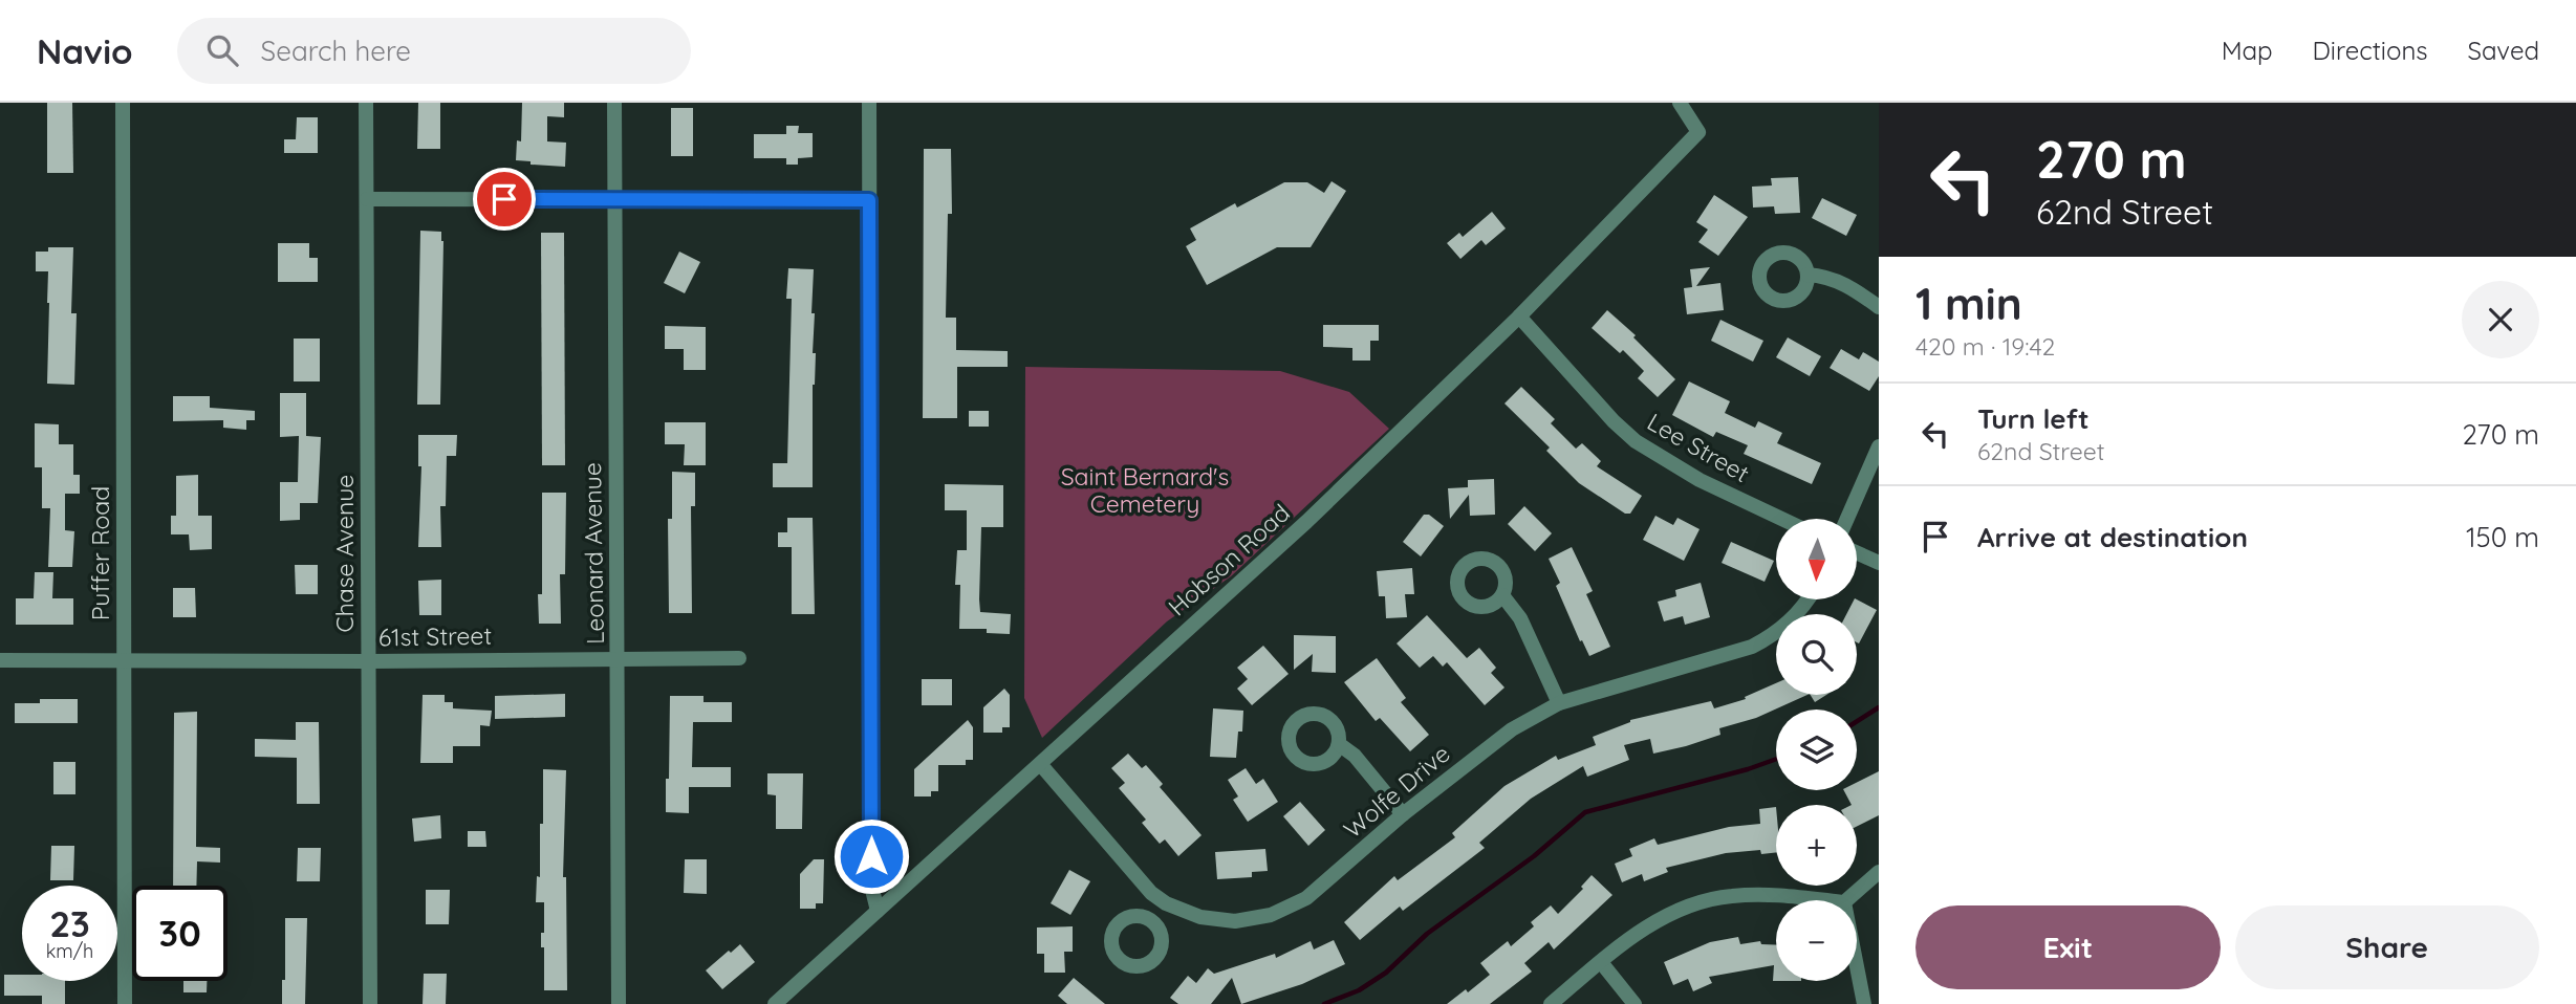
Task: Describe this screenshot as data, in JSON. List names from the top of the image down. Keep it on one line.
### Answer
{"streets":{"street":["Lee Street","Puffer Road","Chase Avenue","Leonard Avenue","Hobson Road","61st Street","Wolfe Drive"]},"crossings":[["Lee Street","Hobson Road"],["Puffer Road","61st Street"],["Chase Avenue","61st Street"],["Leonard Avenue","61st Street"],["Hobson Road","Wolfe Drive"]],"parks":["Saint Bernard's Cemetery"],"north":"bottom","page":{"header":"Navio","search":"Search here","nav":["Map","Directions","Saved"],"turn":["270 m","62nd Street"],"heading":["1 min","420 m · 19:42"],"list":[{"name":"Turn left","note":"62nd Street","value":"270 m"},{"name":"Arrive at destination","value":"150 m"}],"map_buttons":["+","−"],"speed":"23 km/h","limit":"30","buttons":["Exit","Share"]}}
